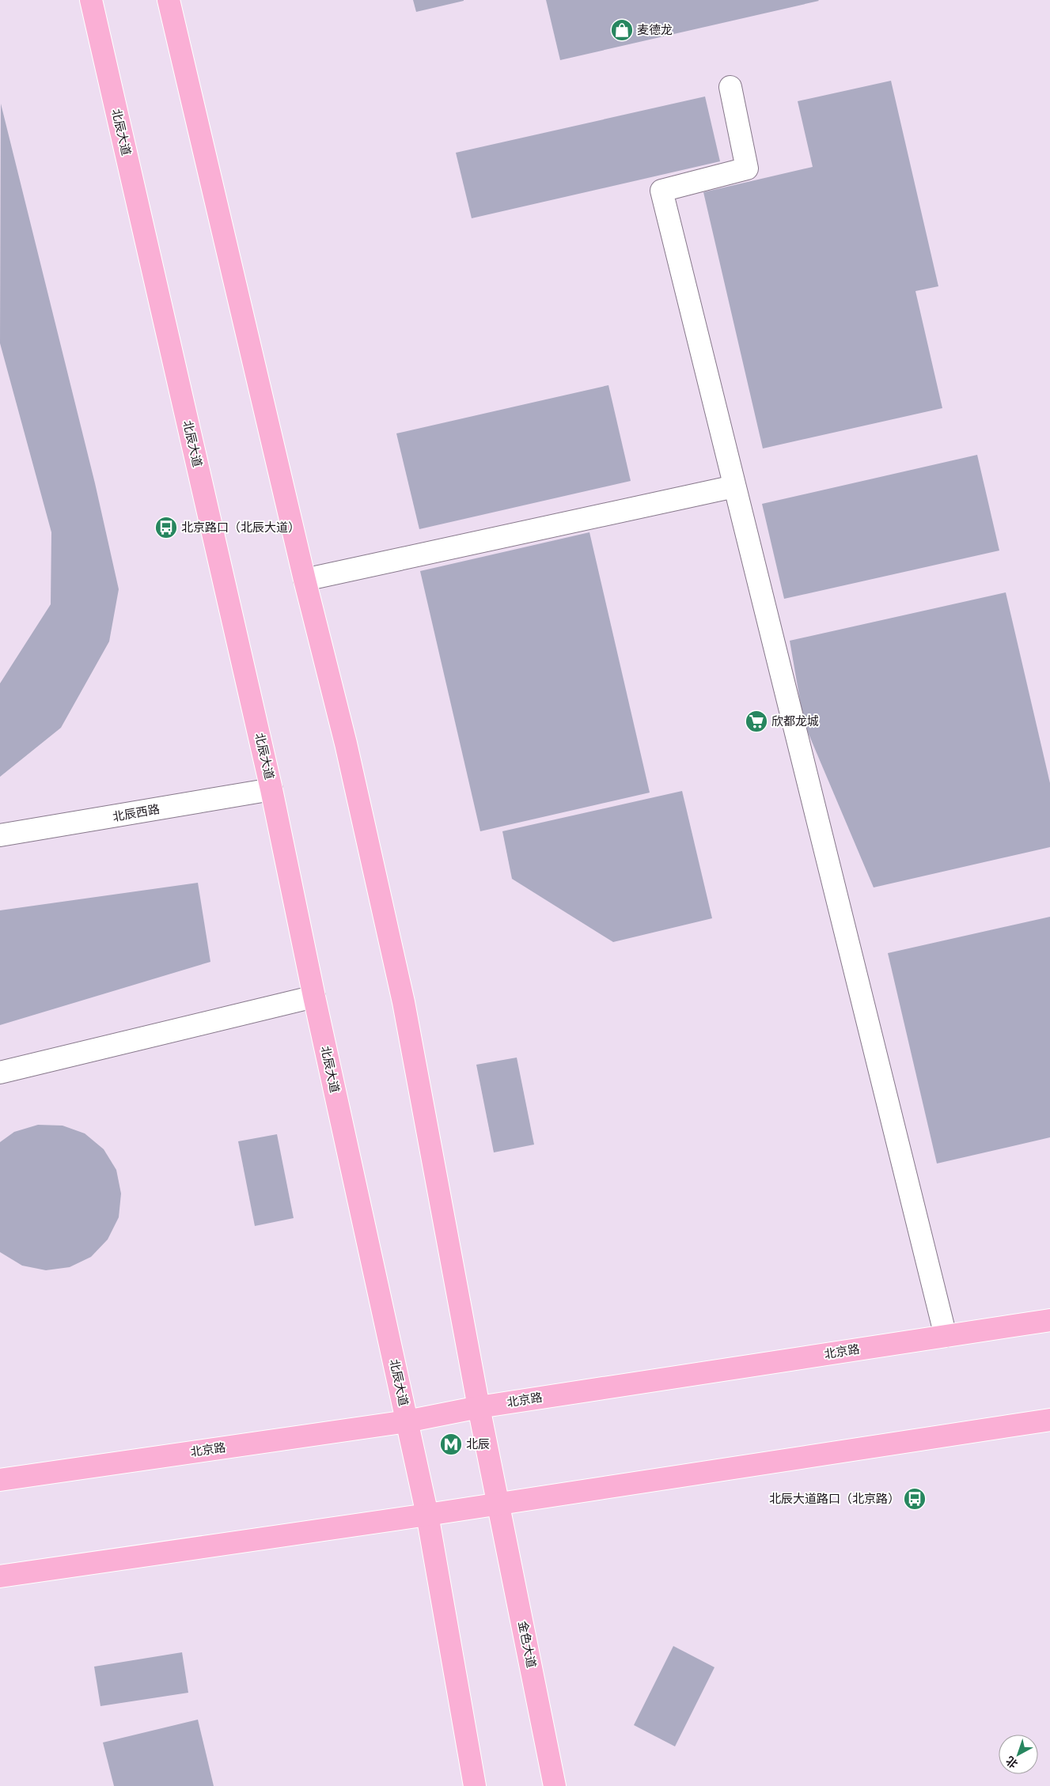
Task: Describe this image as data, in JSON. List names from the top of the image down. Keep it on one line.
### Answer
{"streets":{"main road":["北辰大道","北京路","金色大道"],"street":["北辰西路"]},"crossings":[["北辰大道","北辰西路"],["北辰大道","北京路"]],"places":{"shop":["麦德龙"],"bus stop":["北京路口（北辰大道）","北辰大道路口（北京路）"],"supermarket":["欣都龙城"],"metro station":["北辰"]},"north":"bottom left"}
